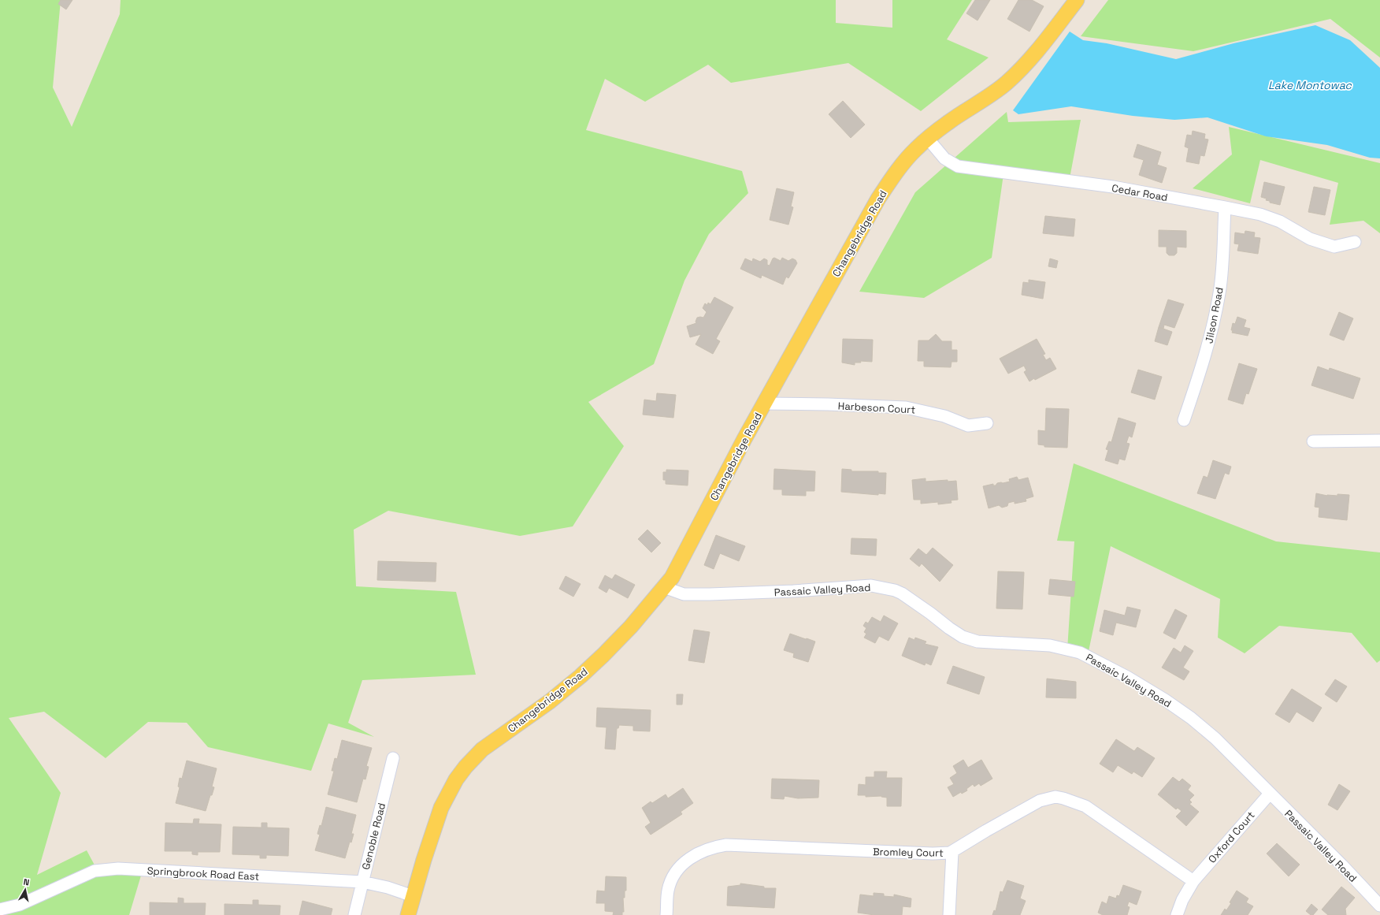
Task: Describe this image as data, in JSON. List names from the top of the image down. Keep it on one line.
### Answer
{"streets":{"main road":["Changebridge Road"],"street":["Cedar Road","Jilson Road","Harbeson Court","Passaic Valley Road","Genoble Road","Oxford Court","Bromley Court","Springbrook Road East"]},"crossings":[["Cedar Road","Changebridge Road"],["Cedar Road","Jilson Road"],["Changebridge Road","Harbeson Court"],["Changebridge Road","Passaic Valley Road"],["Changebridge Road","Springbrook Road East"],["Passaic Valley Road","Oxford Court"],["Genoble Road","Springbrook Road East"],["Oxford Court","Bromley Court"]],"water":["Lake Montowac"],"north":"top"}
